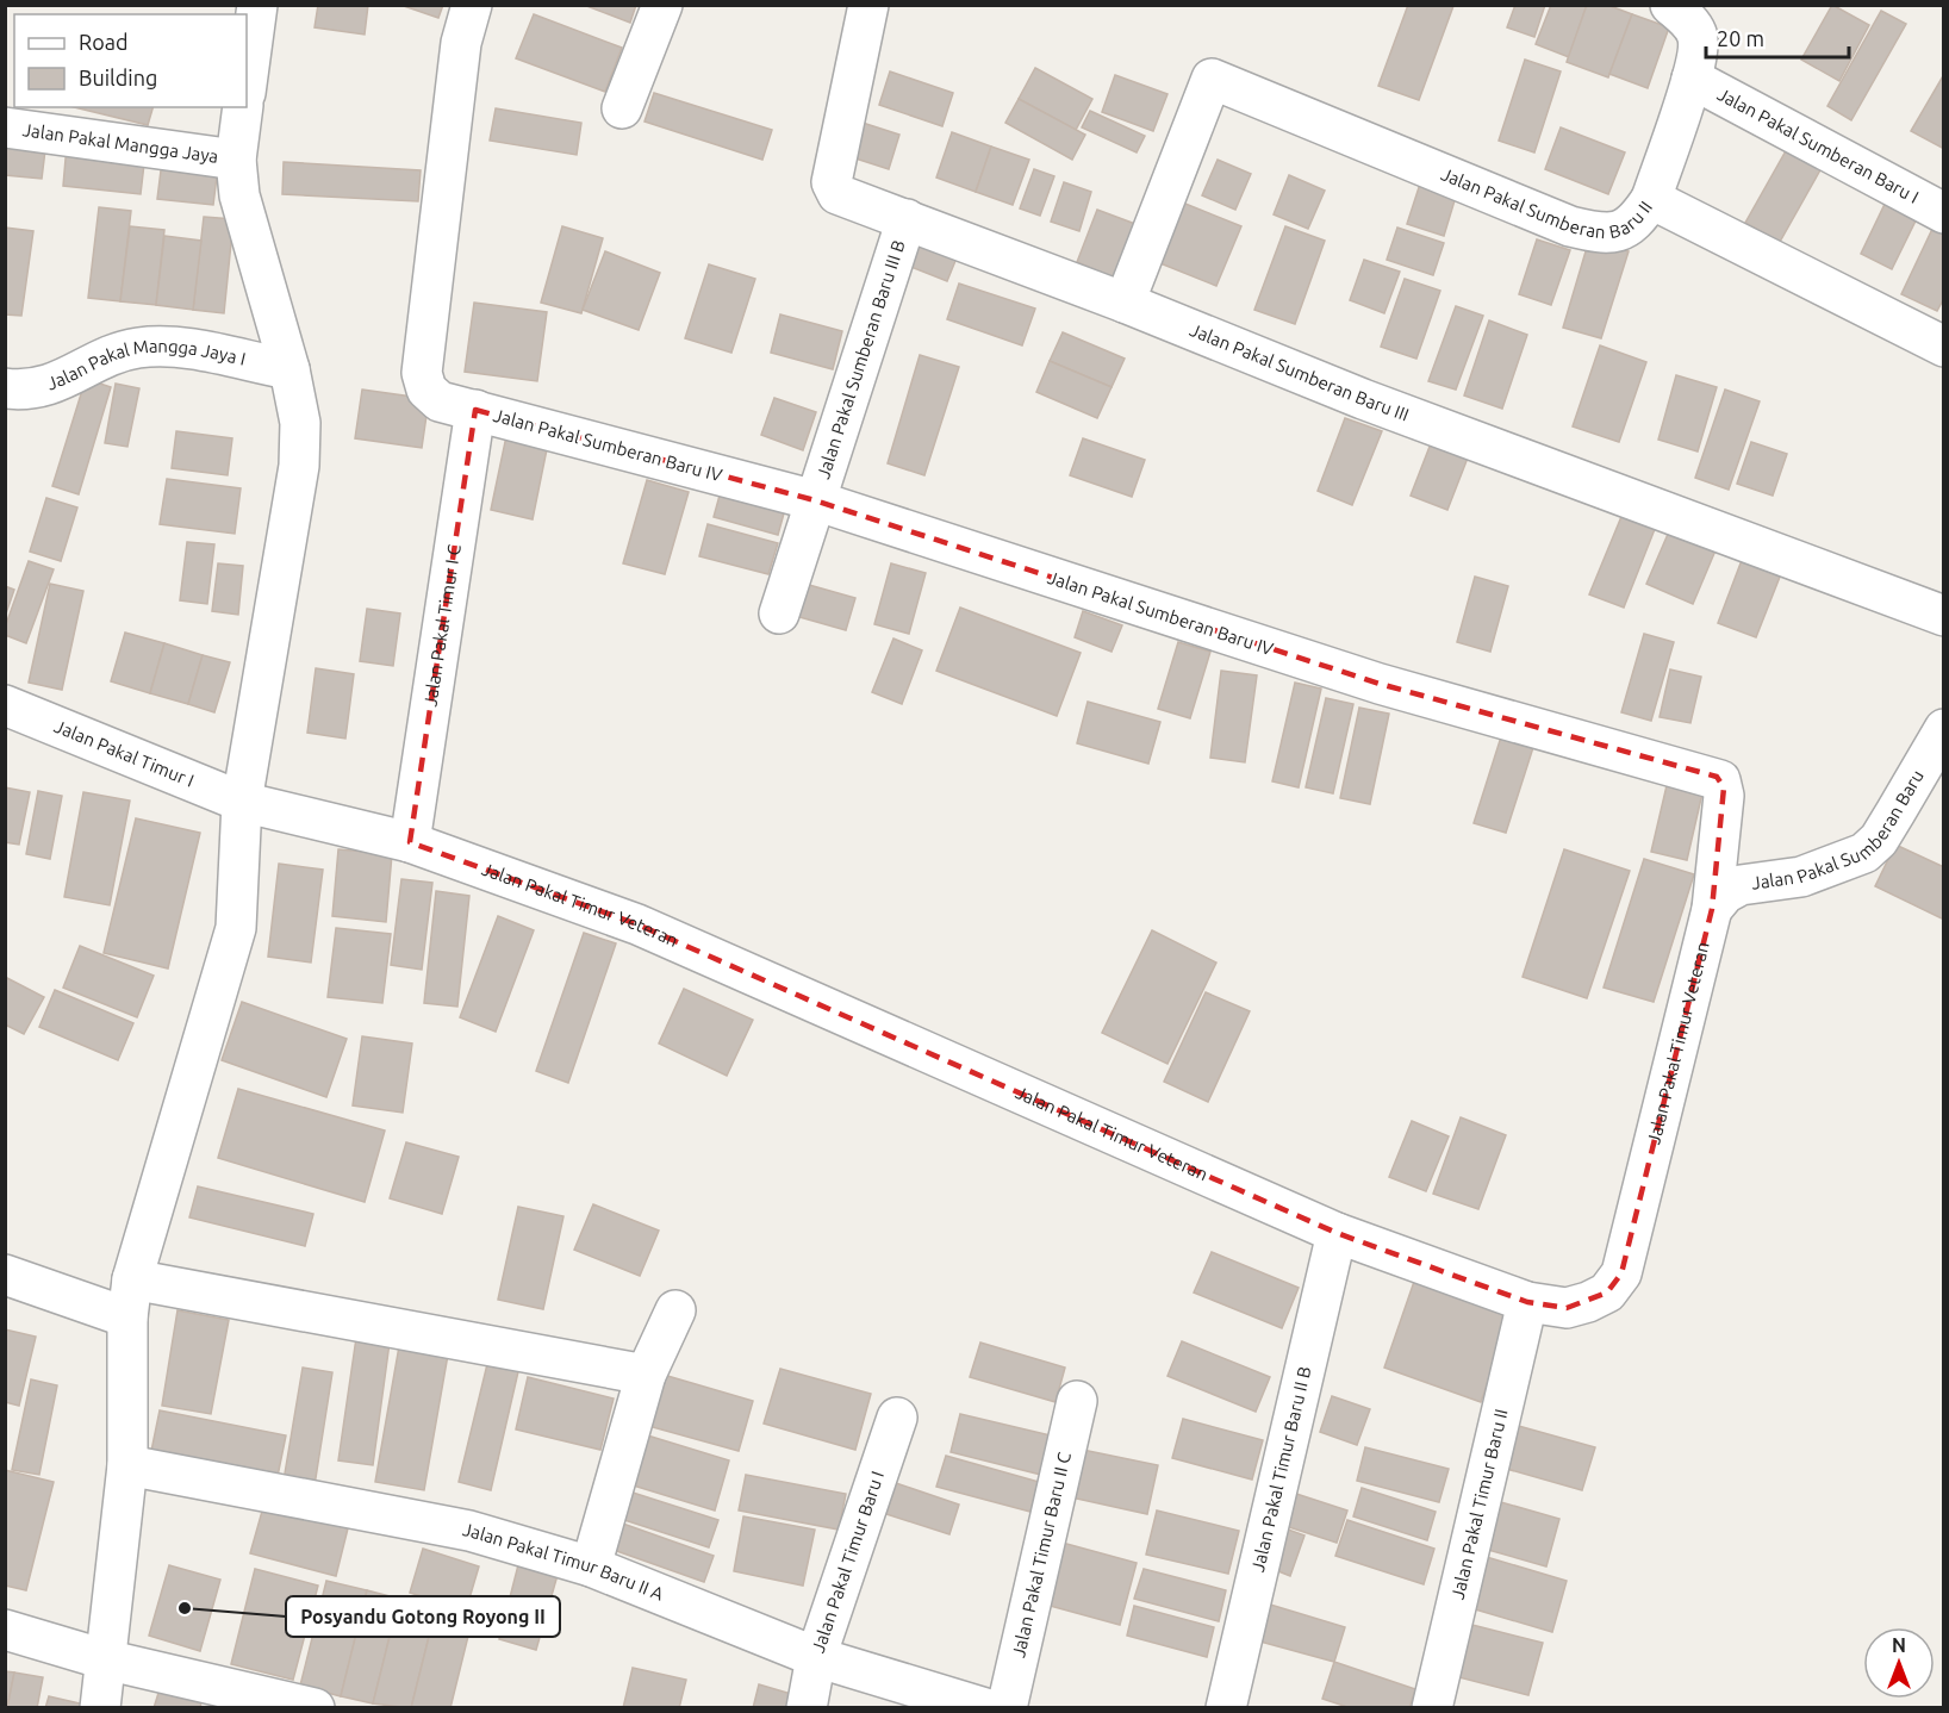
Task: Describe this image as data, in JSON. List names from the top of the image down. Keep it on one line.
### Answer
{"streets":{"street":["Jalan Pakal Mangga Jaya","Jalan Pakal Sumberan Baru I","Jalan Pakal Sumberan Baru II","Jalan Pakal Sumberan Baru III B","Jalan Pakal Sumberan Baru III","Jalan Pakal Mangga Jaya I","Jalan Pakal Sumberan Baru IV","Jalan Pakal Timur I C","Jalan Pakal Timur I","Jalan Pakal Sumberan Baru","Jalan Pakal Timur Veteran","Jalan Pakal Timur Baru II B","Jalan Pakal Timur Baru II","Jalan Pakal Timur Baru II C","Jalan Pakal Timur Baru I","Jalan Pakal Timur Baru II A"]},"crossings":[["Jalan Pakal Sumberan Baru II","Jalan Pakal Sumberan Baru III"],["Jalan Pakal Sumberan Baru III B","Jalan Pakal Sumberan Baru III"],["Jalan Pakal Sumberan Baru III B","Jalan Pakal Sumberan Baru IV"],["Jalan Pakal Sumberan Baru IV","Jalan Pakal Timur I C"],["Jalan Pakal Sumberan Baru IV","Jalan Pakal Sumberan Baru"],["Jalan Pakal Sumberan Baru IV","Jalan Pakal Timur Veteran"],["Jalan Pakal Timur I C","Jalan Pakal Timur Veteran"],["Jalan Pakal Timur I","Jalan Pakal Timur Veteran"],["Jalan Pakal Sumberan Baru","Jalan Pakal Timur Veteran"],["Jalan Pakal Timur Veteran","Jalan Pakal Timur Baru II B"],["Jalan Pakal Timur Veteran","Jalan Pakal Timur Baru II"],["Jalan Pakal Timur Baru I","Jalan Pakal Timur Baru II A"]],"places":["Posyandu Gotong Royong II"],"legend":["Road","Building"],"scale_bar":"20 m","north":"top"}
